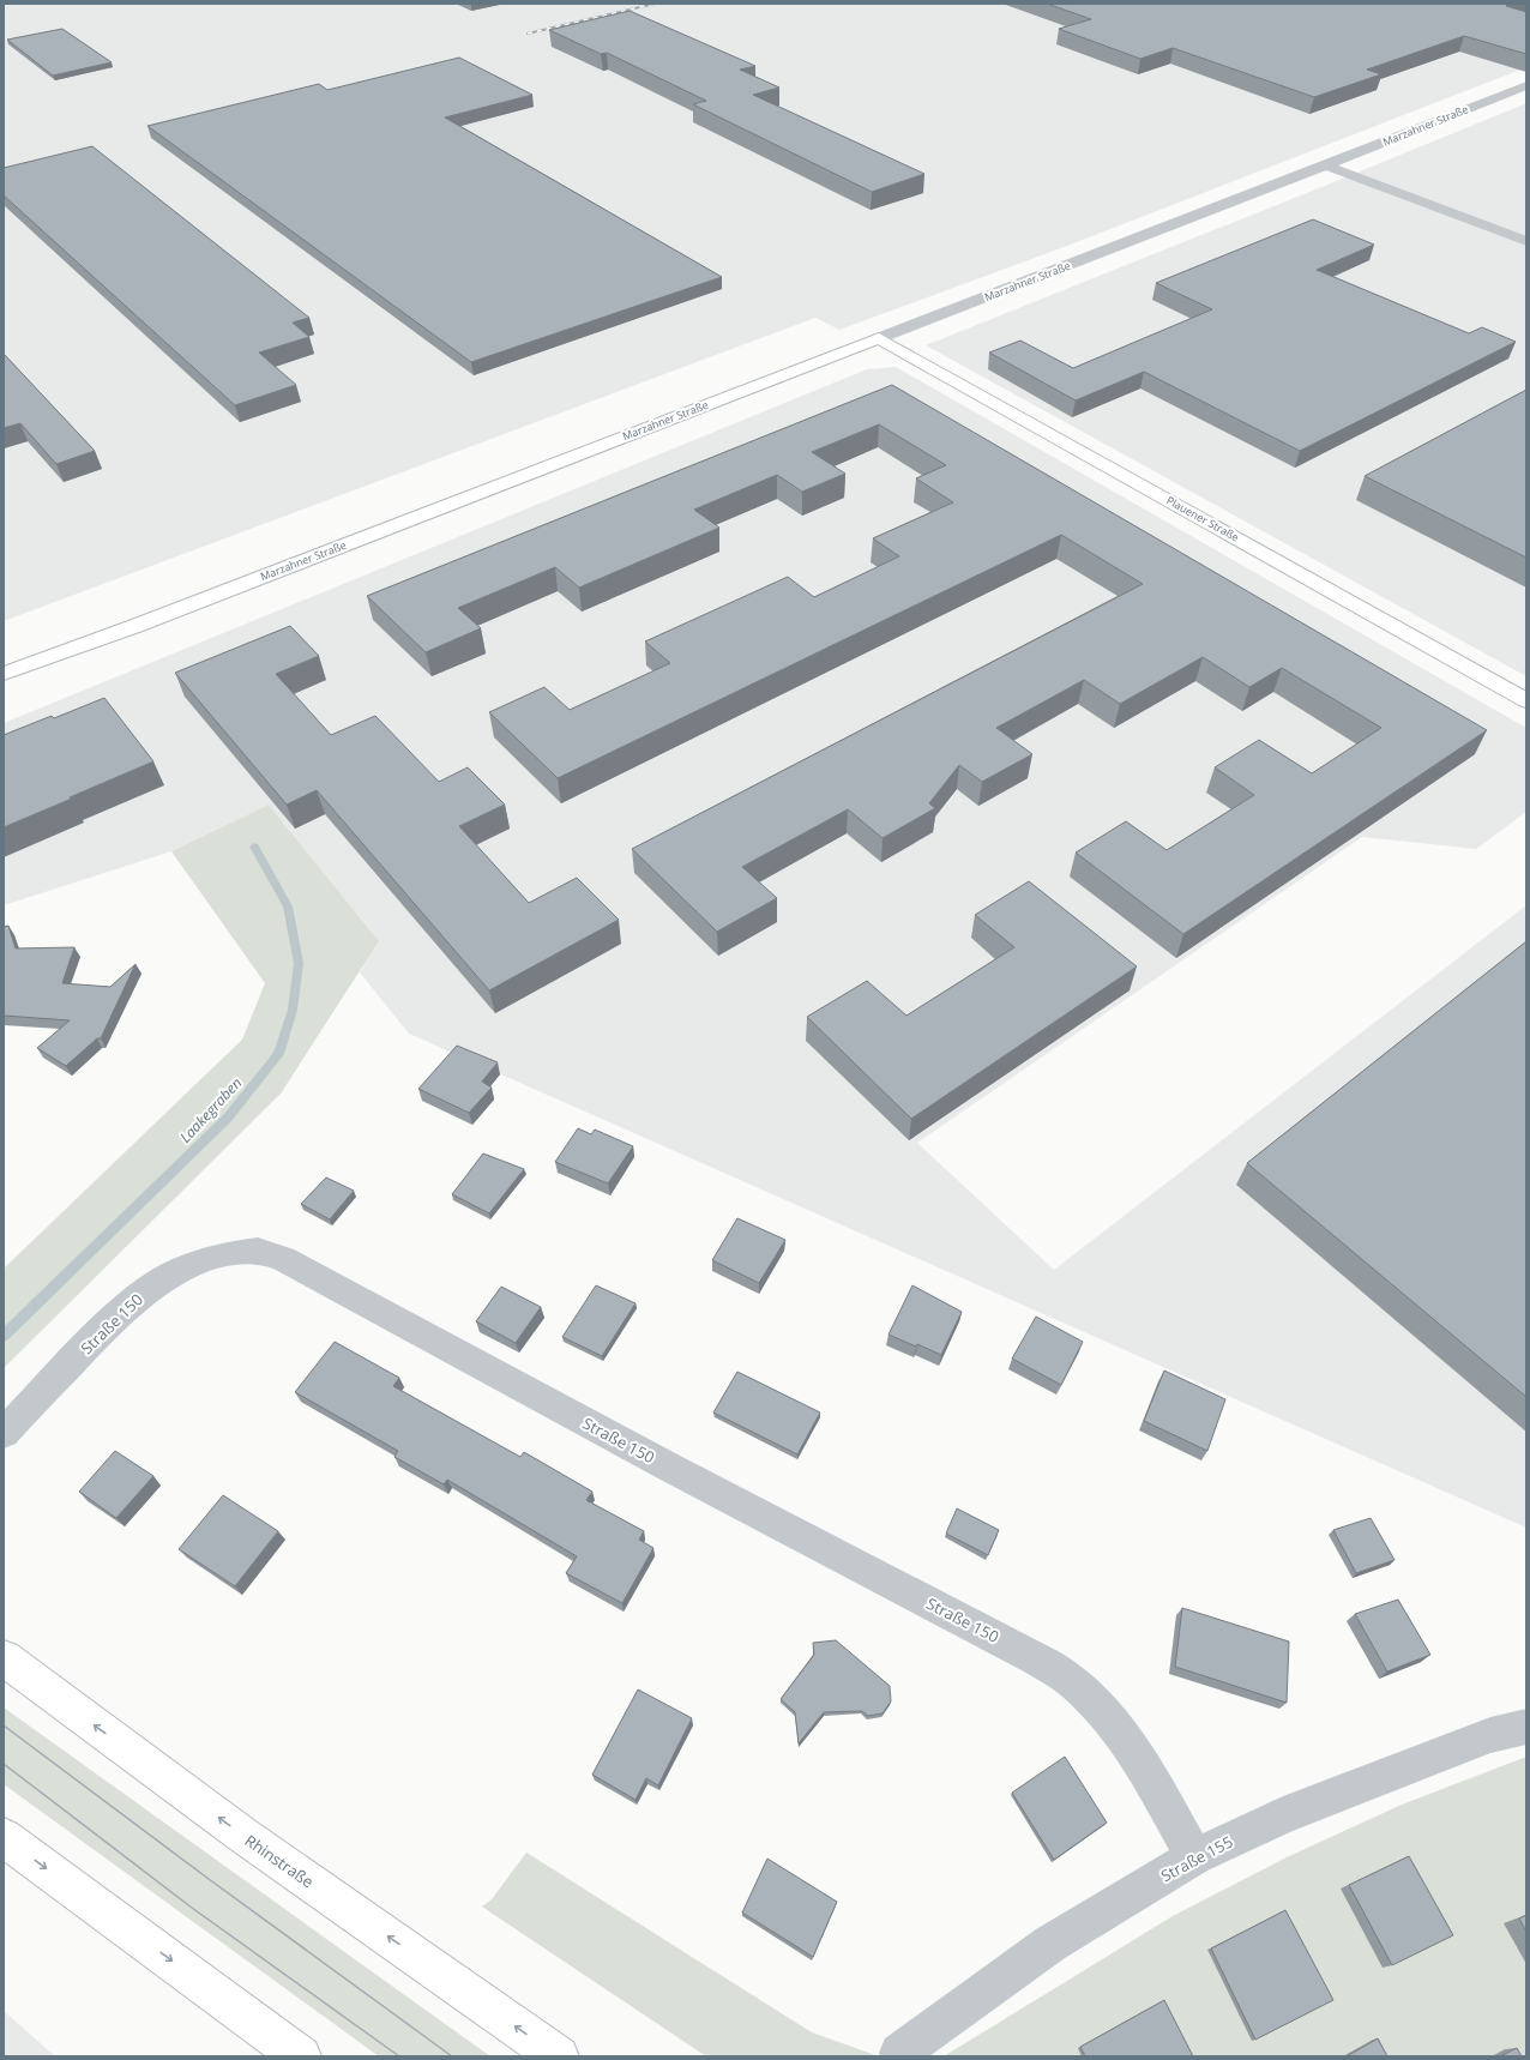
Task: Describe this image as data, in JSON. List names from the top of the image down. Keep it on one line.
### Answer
{"streets":{"street":["Marzahner Straße","Plauener Straße","Straße 150","Straße 155","Rhinstraße"]},"crossings":[["Marzahner Straße","Plauener Straße"],["Straße 150","Straße 155"]],"water":["Laakegraben"]}
